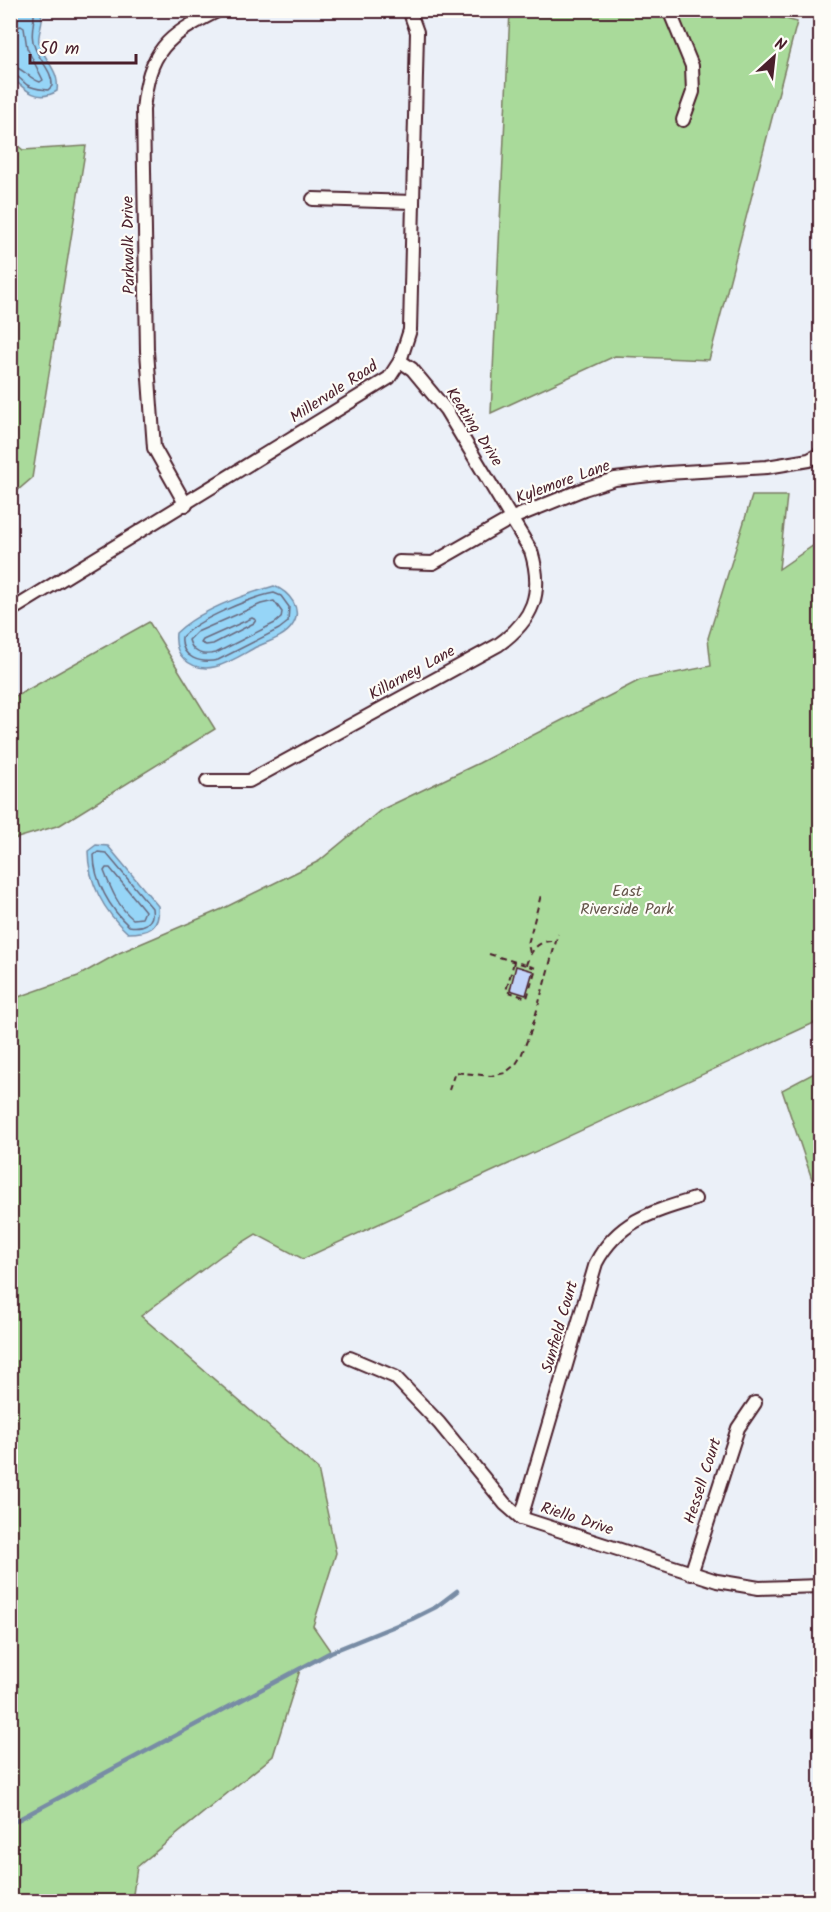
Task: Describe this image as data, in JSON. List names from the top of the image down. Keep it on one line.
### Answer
{"streets":{"street":["Parkwalk Drive","Millervale Road","Keating Drive","Kylemore Lane","Killarney Lane","Sunfield Court","Hessell Court","Riello Drive"]},"crossings":[["Parkwalk Drive","Millervale Road"],["Millervale Road","Keating Drive"],["Keating Drive","Kylemore Lane"],["Keating Drive","Killarney Lane"],["Kylemore Lane","Killarney Lane"],["Sunfield Court","Riello Drive"],["Hessell Court","Riello Drive"]],"parks":["East Riverside Park"],"scale_bar":"50 m","north":"top right"}
